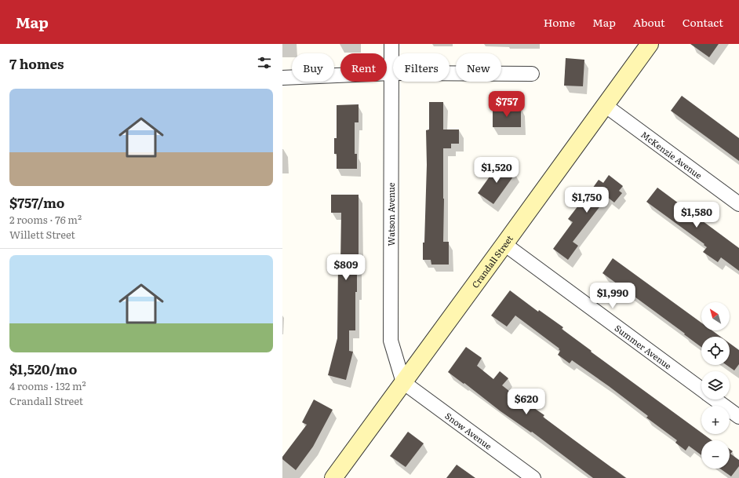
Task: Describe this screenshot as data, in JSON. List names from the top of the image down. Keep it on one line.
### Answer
{"streets":{"street":["McKenzie Avenue","Watson Avenue","Crandall Street","Summer Avenue","Snow Avenue"]},"crossings":[["McKenzie Avenue","Crandall Street"],["Watson Avenue","Crandall Street"],["Watson Avenue","Snow Avenue"],["Crandall Street","Summer Avenue"],["Crandall Street","Snow Avenue"]],"north":"top left","page":{"header":"Map","nav":["Home","Map","About","Contact"],"heading":"7 homes","chip":["Buy","Rent","Filters","New"],"list":[{"name":"$757/mo","note":"2 rooms · 76 m² · Willett Street"},{"name":"$1,520/mo","note":"4 rooms · 132 m² · Crandall Street"}],"price":["$757","$1,520","$1,750","$1,580","$809","$1,990","$620"],"map_buttons":["+","−"]}}
